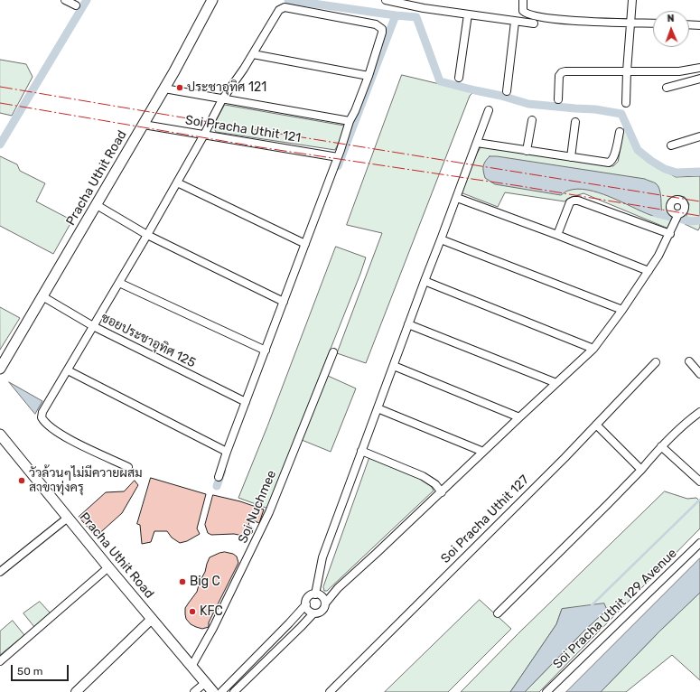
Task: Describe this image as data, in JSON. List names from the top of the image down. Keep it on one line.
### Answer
{"streets":{"main road":["Pracha Uthit Road"],"street":["Soi Pracha Uthit 121","ซอยประชาอุทิศ 125","Soi Nuchmee","Soi Pracha Uthit 127","Soi Pracha Uthit 129 Avenue"]},"crossings":[["Soi Pracha Uthit 121","Pracha Uthit Road"],["Pracha Uthit Road","ซอยประชาอุทิศ 125"],["Pracha Uthit Road","Soi Nuchmee"]],"places":["ประชาอุทิศ 121","วัวล้วนๆไม่มีควายผสม สาขาทุ่งครุ","Big C","KFC"],"scale_bar":"50 m","north":"top"}
